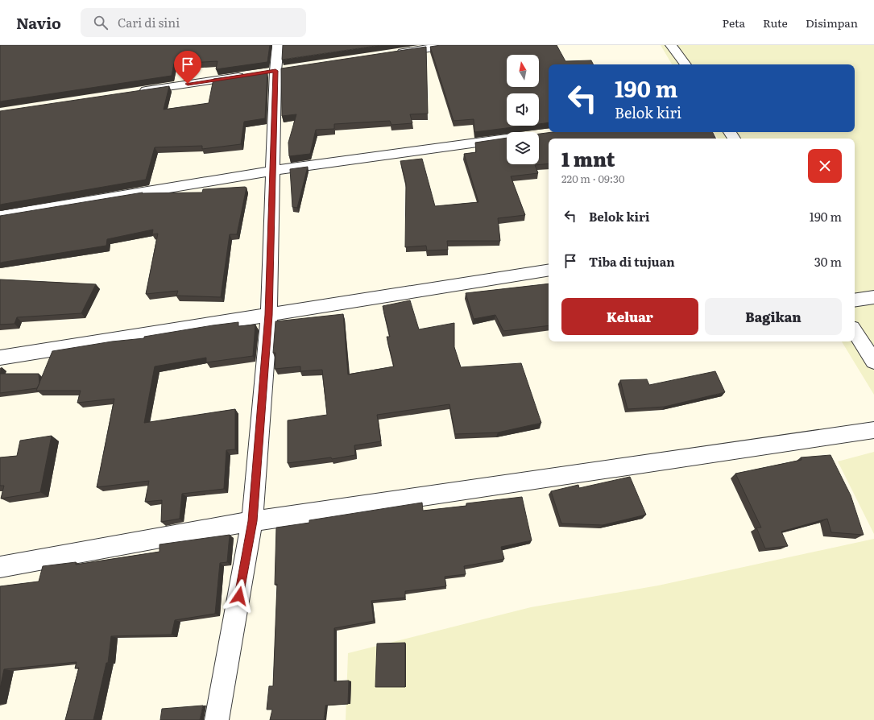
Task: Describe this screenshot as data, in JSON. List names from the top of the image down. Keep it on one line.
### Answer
{"north":"top","page":{"header":"Navio","search":"Cari di sini","nav":["Peta","Rute","Disimpan"],"turn":["190 m","Belok kiri"],"heading":["1 mnt","220 m · 09:30"],"list":[{"name":"Belok kiri","value":"190 m"},{"name":"Tiba di tujuan","value":"30 m"}],"buttons":["Keluar","Bagikan"]}}
